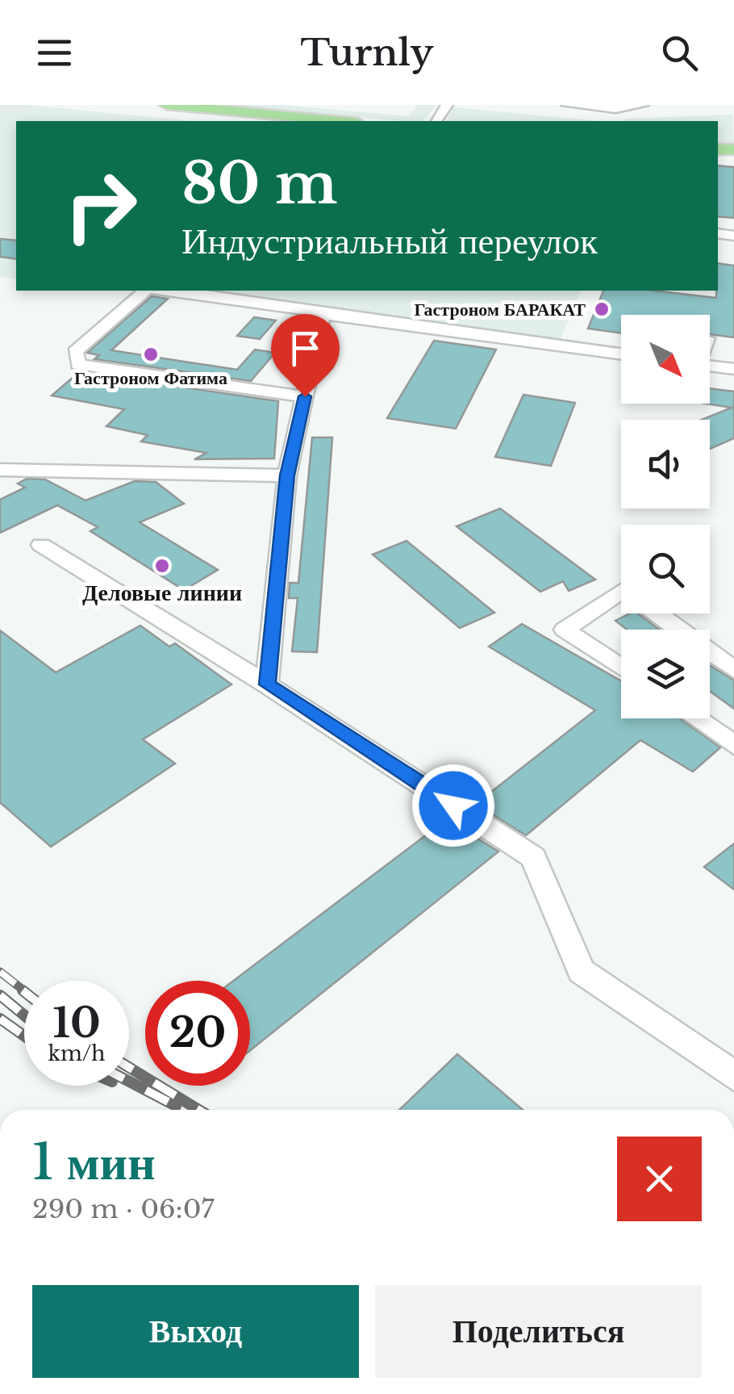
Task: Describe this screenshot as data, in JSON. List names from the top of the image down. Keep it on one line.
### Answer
{"places":["Гастроном БАРАКАТ","Гастроном Фатима","Деловые линии"],"north":"bottom right","page":{"header":"Turnly","turn":["80 m","Индустриальный переулок"],"speed":"10 km/h","limit":"20","heading":["1 мин","290 m · 06:07"],"buttons":["Выход","Поделиться"]}}
